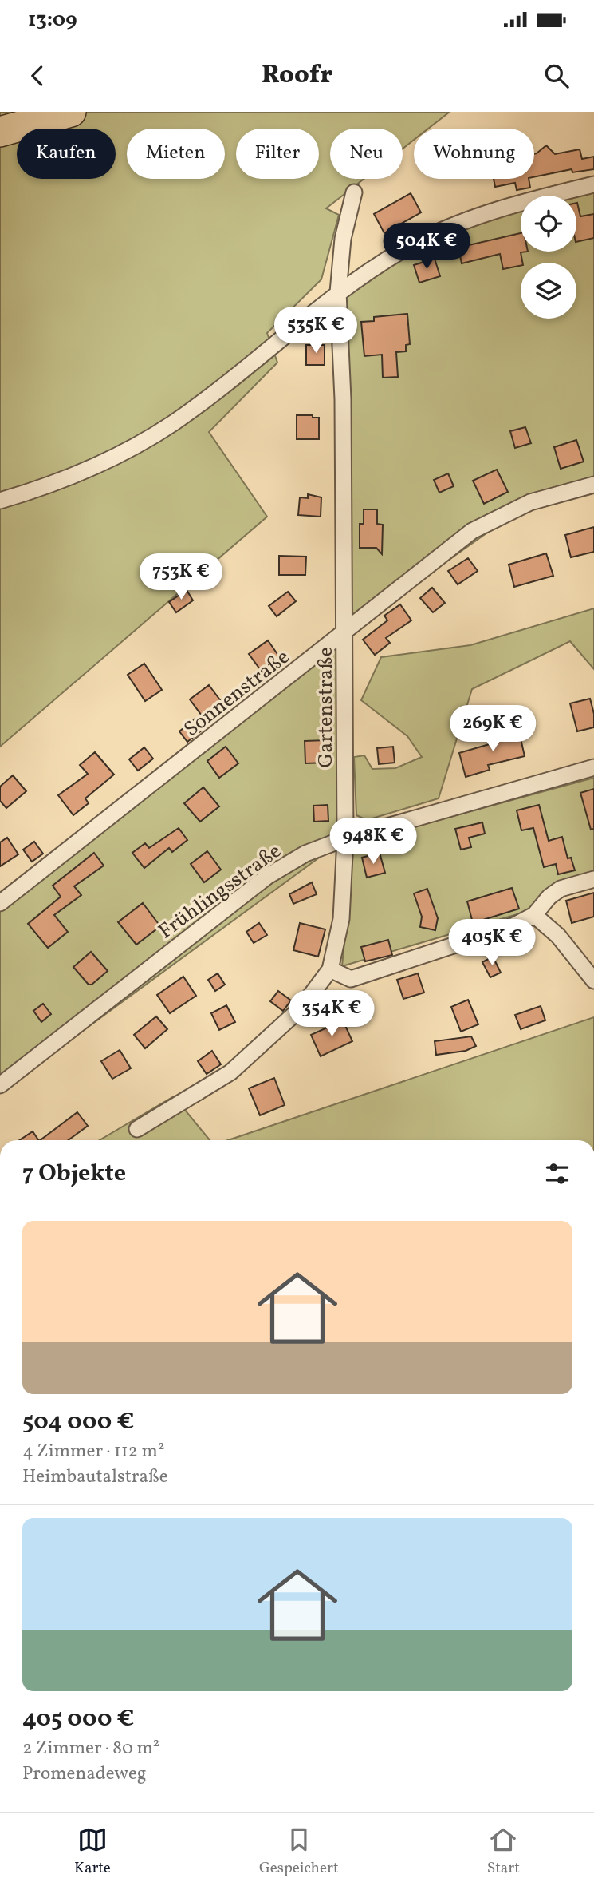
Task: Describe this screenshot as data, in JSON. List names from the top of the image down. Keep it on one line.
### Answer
{"streets":{"street":["Sonnenstraße","Gartenstraße","Frühlingsstraße"]},"crossings":[["Sonnenstraße","Gartenstraße"],["Gartenstraße","Frühlingsstraße"]],"page":{"status":"13:09","header":"Roofr","chip":["Kaufen","Mieten","Filter","Neu","Wohnung"],"price":["504K €","535K €","753K €","269K €","948K €","405K €","354K €"],"heading":"7 Objekte","list":[{"name":"504 000 €","note":"4 Zimmer · 112 m² · Heimbautalstraße"},{"name":"405 000 €","note":"2 Zimmer · 80 m² · Promenadeweg"}],"tabs":["Karte","Gespeichert","Start"]}}
